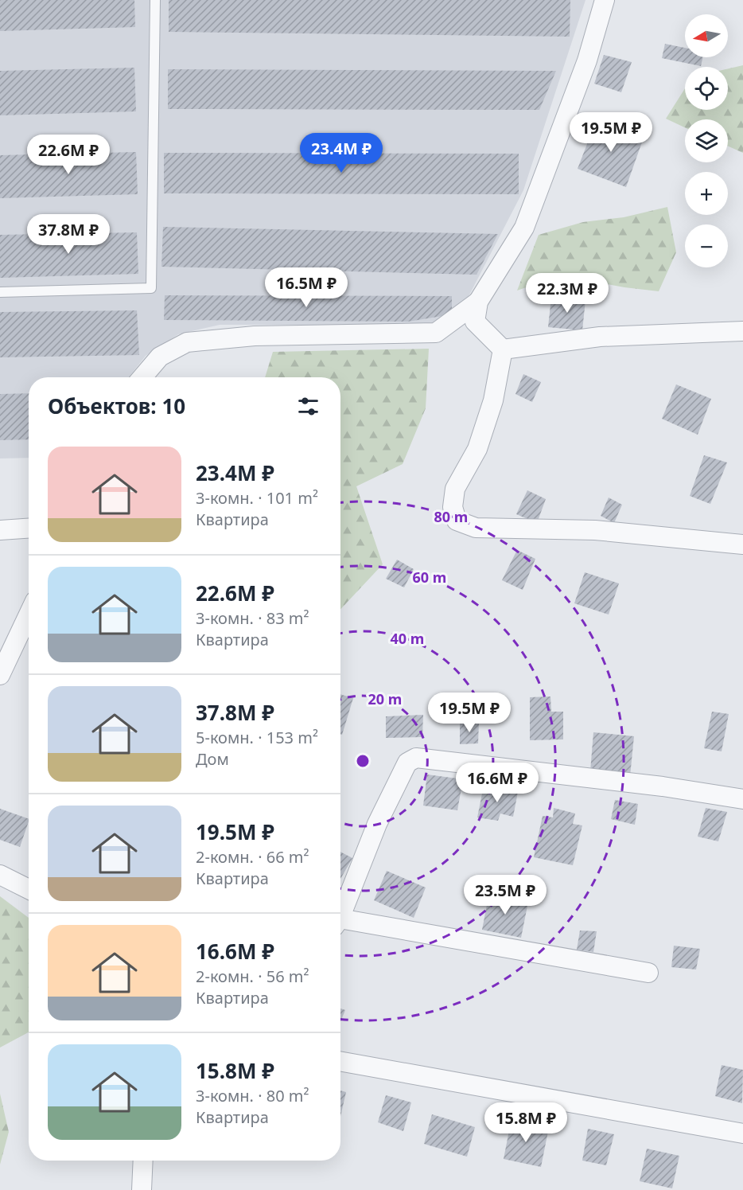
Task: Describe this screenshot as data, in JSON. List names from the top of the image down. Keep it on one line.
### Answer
{"north":"left","page":{"map_buttons":["+","−"],"price":["19.5M ₽","23.4M ₽","22.6M ₽","37.8M ₽","16.5M ₽","22.3M ₽","19.5M ₽","16.6M ₽","23.5M ₽","15.8M ₽"],"heading":"Объектов: 10","list":[{"name":"23.4M ₽","note":"3-комн. · 101 m² · Квартира"},{"name":"22.6M ₽","note":"3-комн. · 83 m² · Квартира"},{"name":"37.8M ₽","note":"5-комн. · 153 m² · Дом"},{"name":"19.5M ₽","note":"2-комн. · 66 m² · Квартира"},{"name":"16.6M ₽","note":"2-комн. · 56 m² · Квартира"},{"name":"15.8M ₽","note":"3-комн. · 80 m² · Квартира"}]},"rings":["80 m","60 m","40 m","20 m"]}
